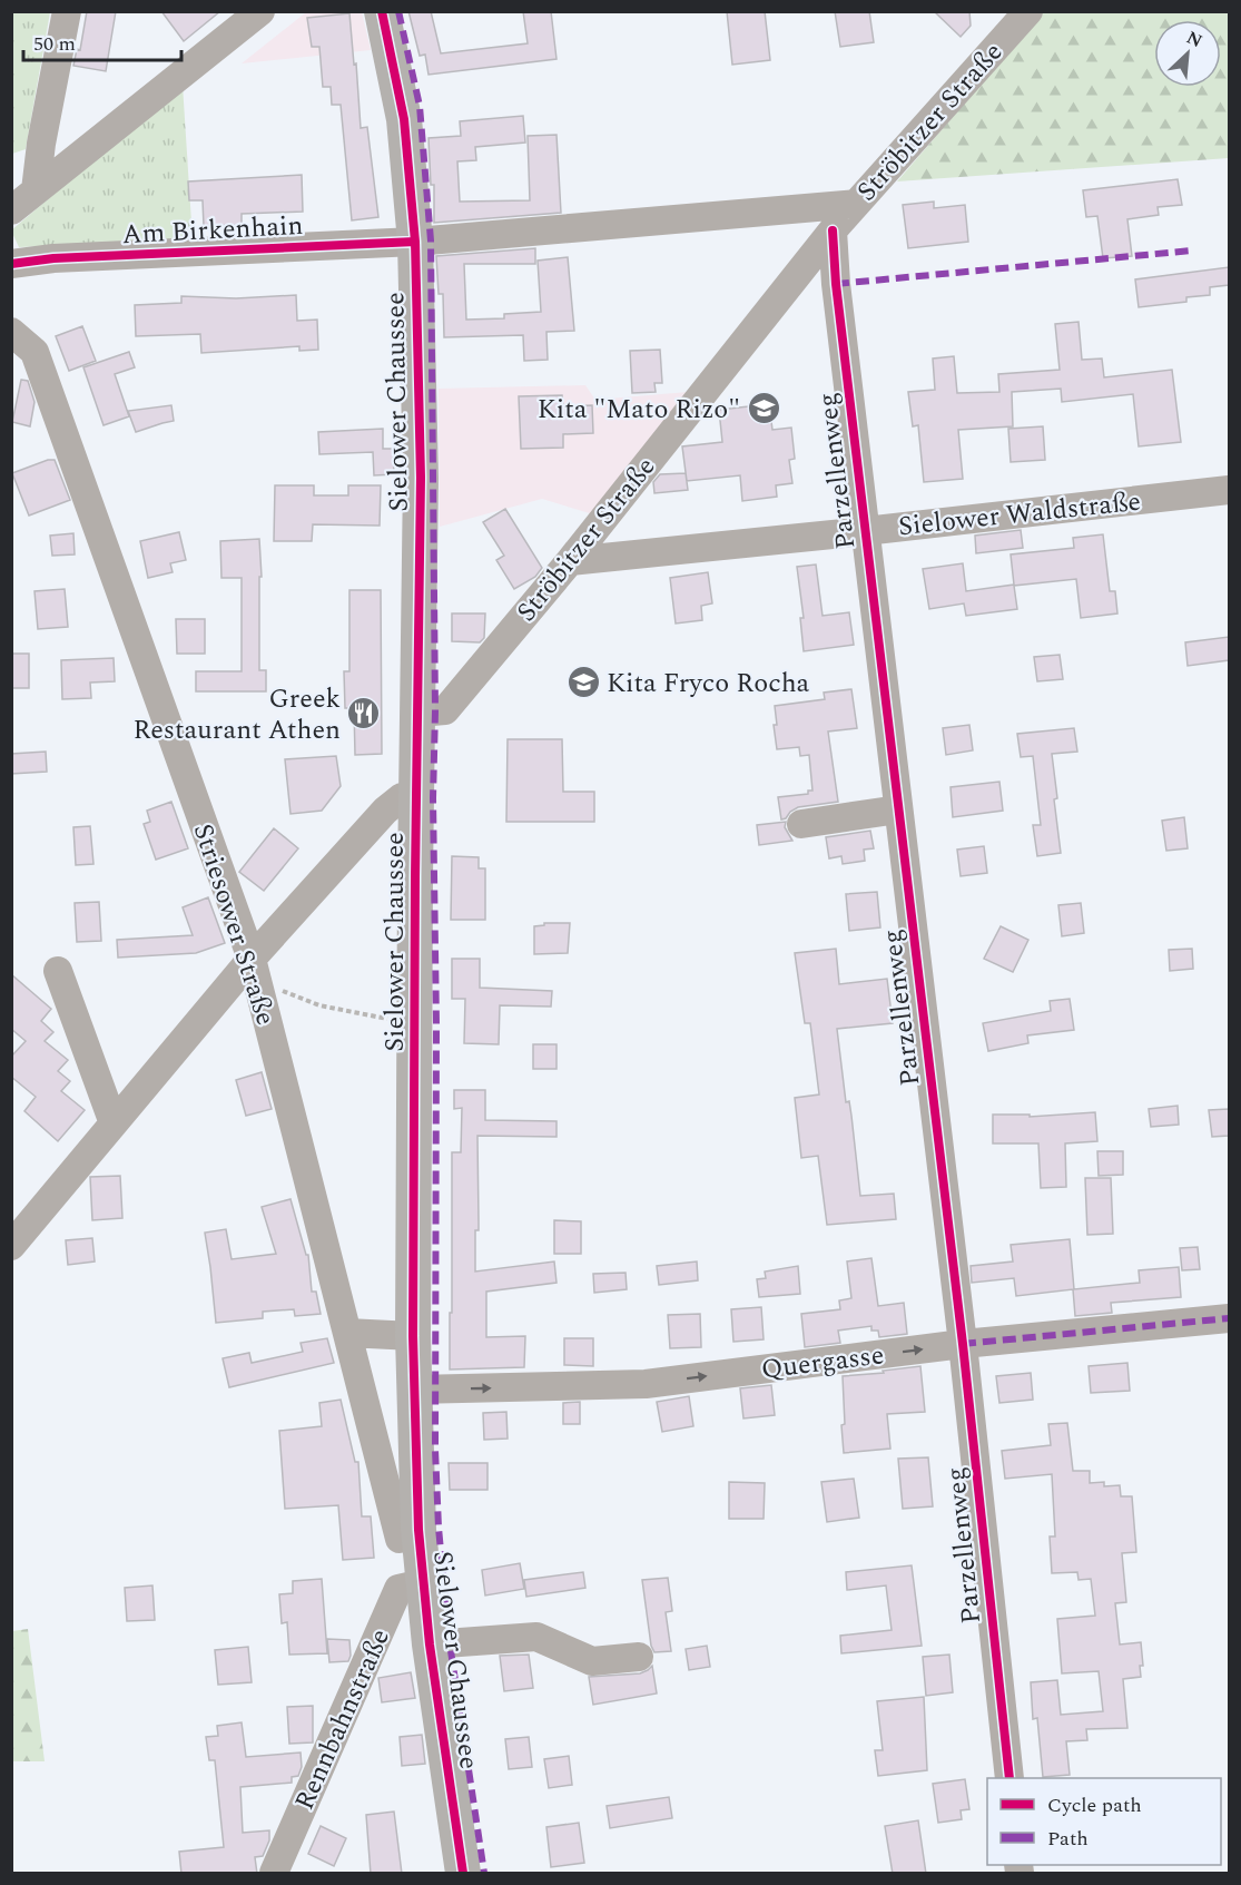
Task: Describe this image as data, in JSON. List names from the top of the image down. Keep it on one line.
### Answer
{"streets":{"main road":["Sielower Chaussee"],"street":["Ströbitzer Straße","Am Birkenhain","Parzellenweg","Sielower Waldstraße","Striesower Straße","Quergasse","Rennbahnstraße"]},"crossings":[["Ströbitzer Straße","Am Birkenhain"],["Ströbitzer Straße","Sielower Chaussee"],["Ströbitzer Straße","Parzellenweg"],["Ströbitzer Straße","Sielower Waldstraße"],["Am Birkenhain","Sielower Chaussee"],["Sielower Chaussee","Quergasse"],["Sielower Chaussee","Rennbahnstraße"],["Parzellenweg","Sielower Waldstraße"],["Parzellenweg","Quergasse"]],"one_way":["Quergasse"],"places":{"school or university":["Kita \"Mato Rizo\"","Kita Fryco Rocha"],"restaurant":["Greek Restaurant Athen"]},"legend":["Cycle path","Path"],"scale_bar":"50 m","north":"top right"}
